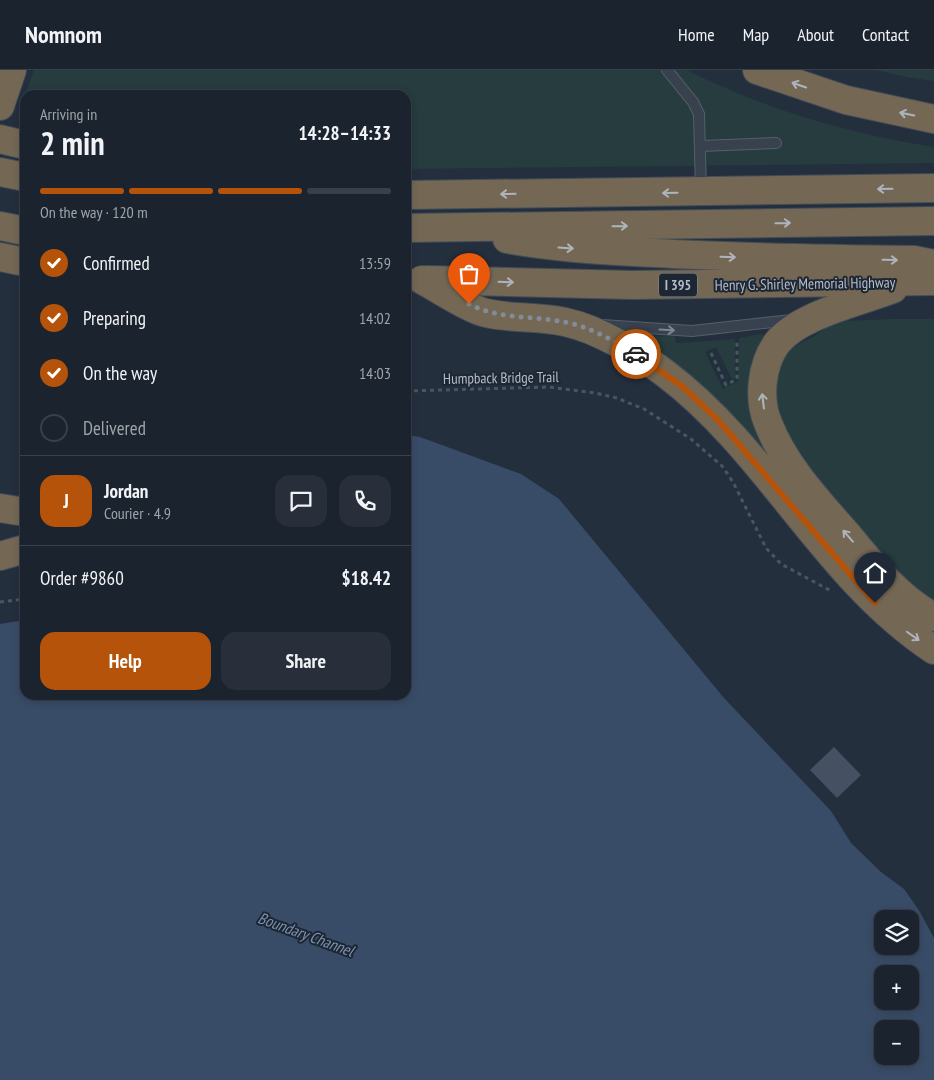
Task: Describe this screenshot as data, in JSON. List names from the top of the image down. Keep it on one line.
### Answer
{"streets":{"highway":["Henry G. Shirley Memorial Highway","I 395"],"path":["Humpback Bridge Trail"]},"water":["Boundary Channel"],"page":{"header":"Nomnom","nav":["Home","Map","About","Contact"],"heading":["2 min","Arriving in","14:28–14:33"],"panel":["Jordan","Courier · 4.9","Order #9860","$18.42"],"bar":"On the way · 120 m","list":[["Confirmed","13:59"],["Preparing","14:02"],["On the way","14:03"],"Delivered"],"round":"J","buttons":["Help","Share"],"map_buttons":["+","−"]}}
